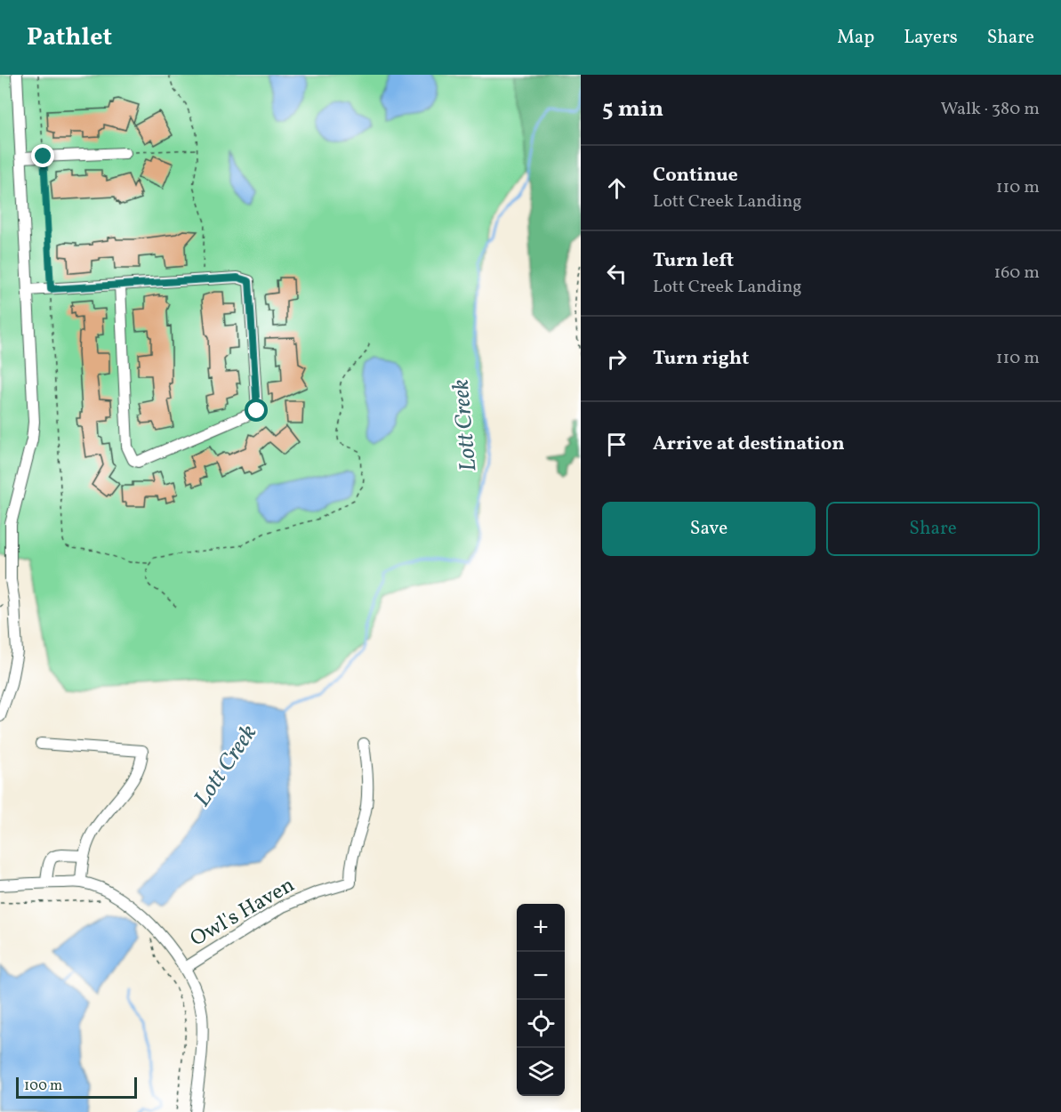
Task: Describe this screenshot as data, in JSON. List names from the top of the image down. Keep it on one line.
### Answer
{"streets":{"street":["Owl's Haven"]},"water":["Lott Creek"],"scale_bar":"100 m","page":{"header":"Pathlet","nav":["Map","Layers","Share"],"heading":["5 min","Walk · 380 m"],"list":[["Continue","Lott Creek Landing","110 m"],["Turn left","Lott Creek Landing","160 m"],["Turn right","110 m"],"Arrive at destination"],"buttons":["Save","Share"],"map_buttons":["+","−"],"scale":"100 m"}}
